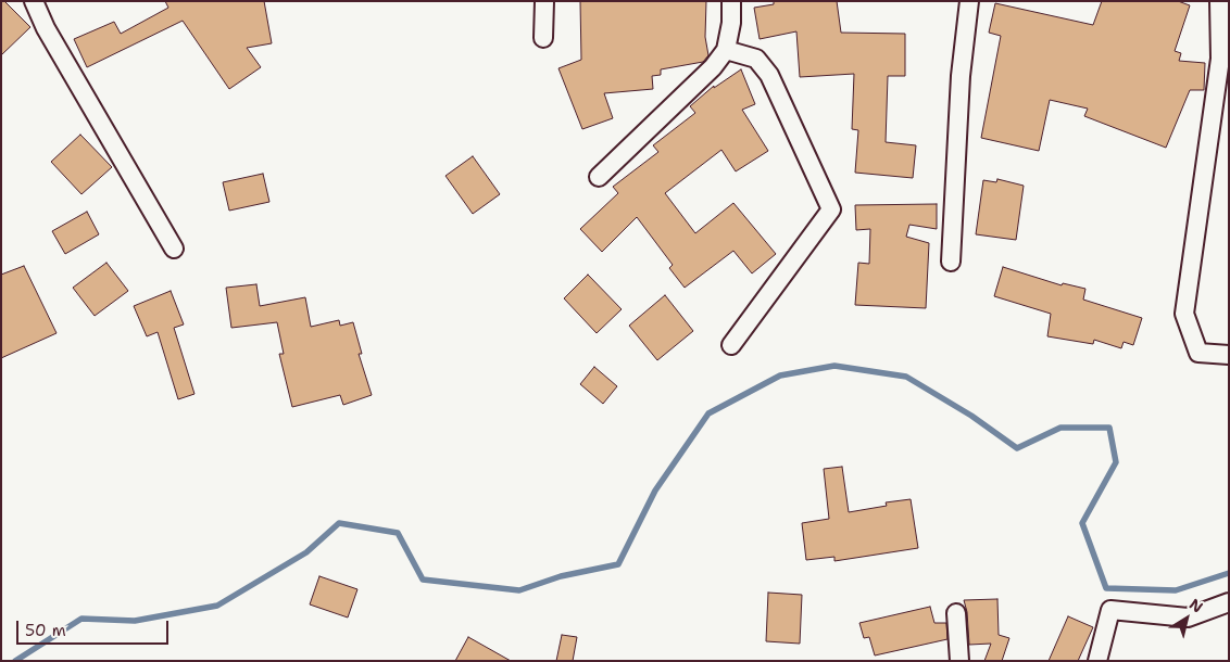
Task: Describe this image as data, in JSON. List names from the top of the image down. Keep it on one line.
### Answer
{"scale_bar":"50 m","north":"top right"}
